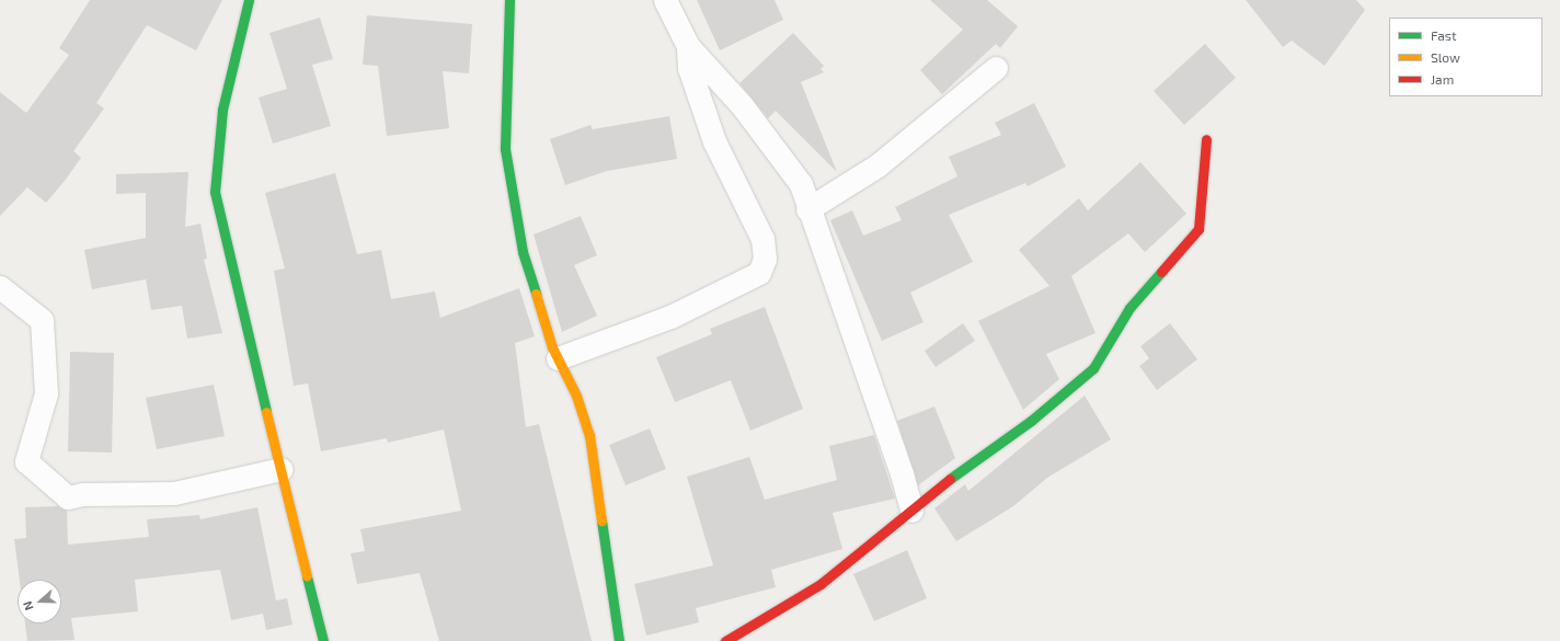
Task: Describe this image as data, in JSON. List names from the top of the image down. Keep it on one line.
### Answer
{"legend":["Fast","Slow","Jam"],"north":"left"}
